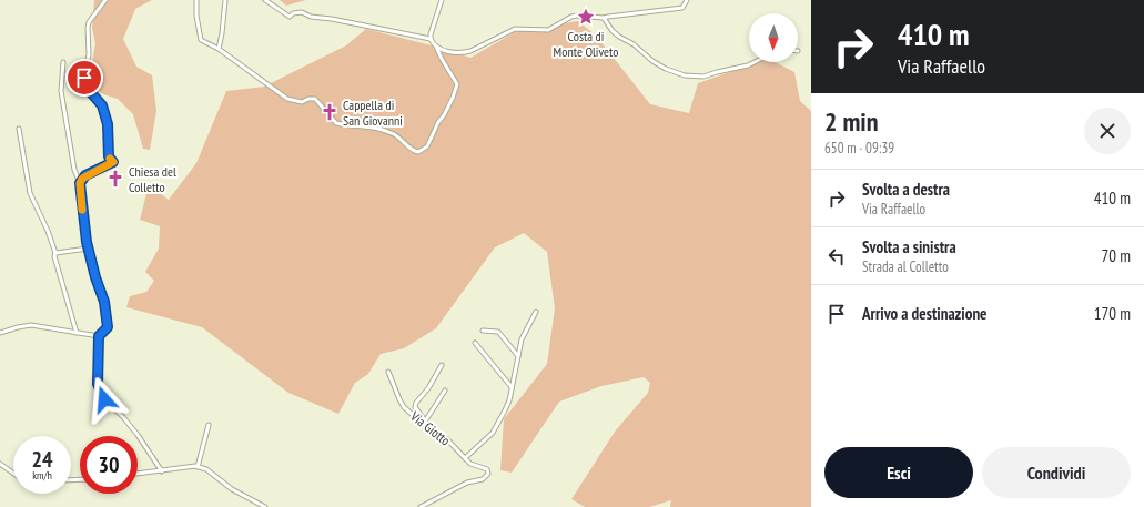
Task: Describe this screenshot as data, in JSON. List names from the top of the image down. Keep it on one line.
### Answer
{"streets":{"street":["Via Giotto"]},"places":{"place":["Costa di Monte Oliveto"],"church":["Cappella di San Giovanni","Chiesa del Colletto"]},"north":"bottom","page":{"turn":["410 m","Via Raffaello"],"heading":["2 min","650 m · 09:39"],"list":[{"name":"Svolta a destra","note":"Via Raffaello","value":"410 m"},{"name":"Svolta a sinistra","note":"Strada al Colletto","value":"70 m"},{"name":"Arrivo a destinazione","value":"170 m"}],"speed":"24 km/h","limit":"30","buttons":["Esci","Condividi"]}}
